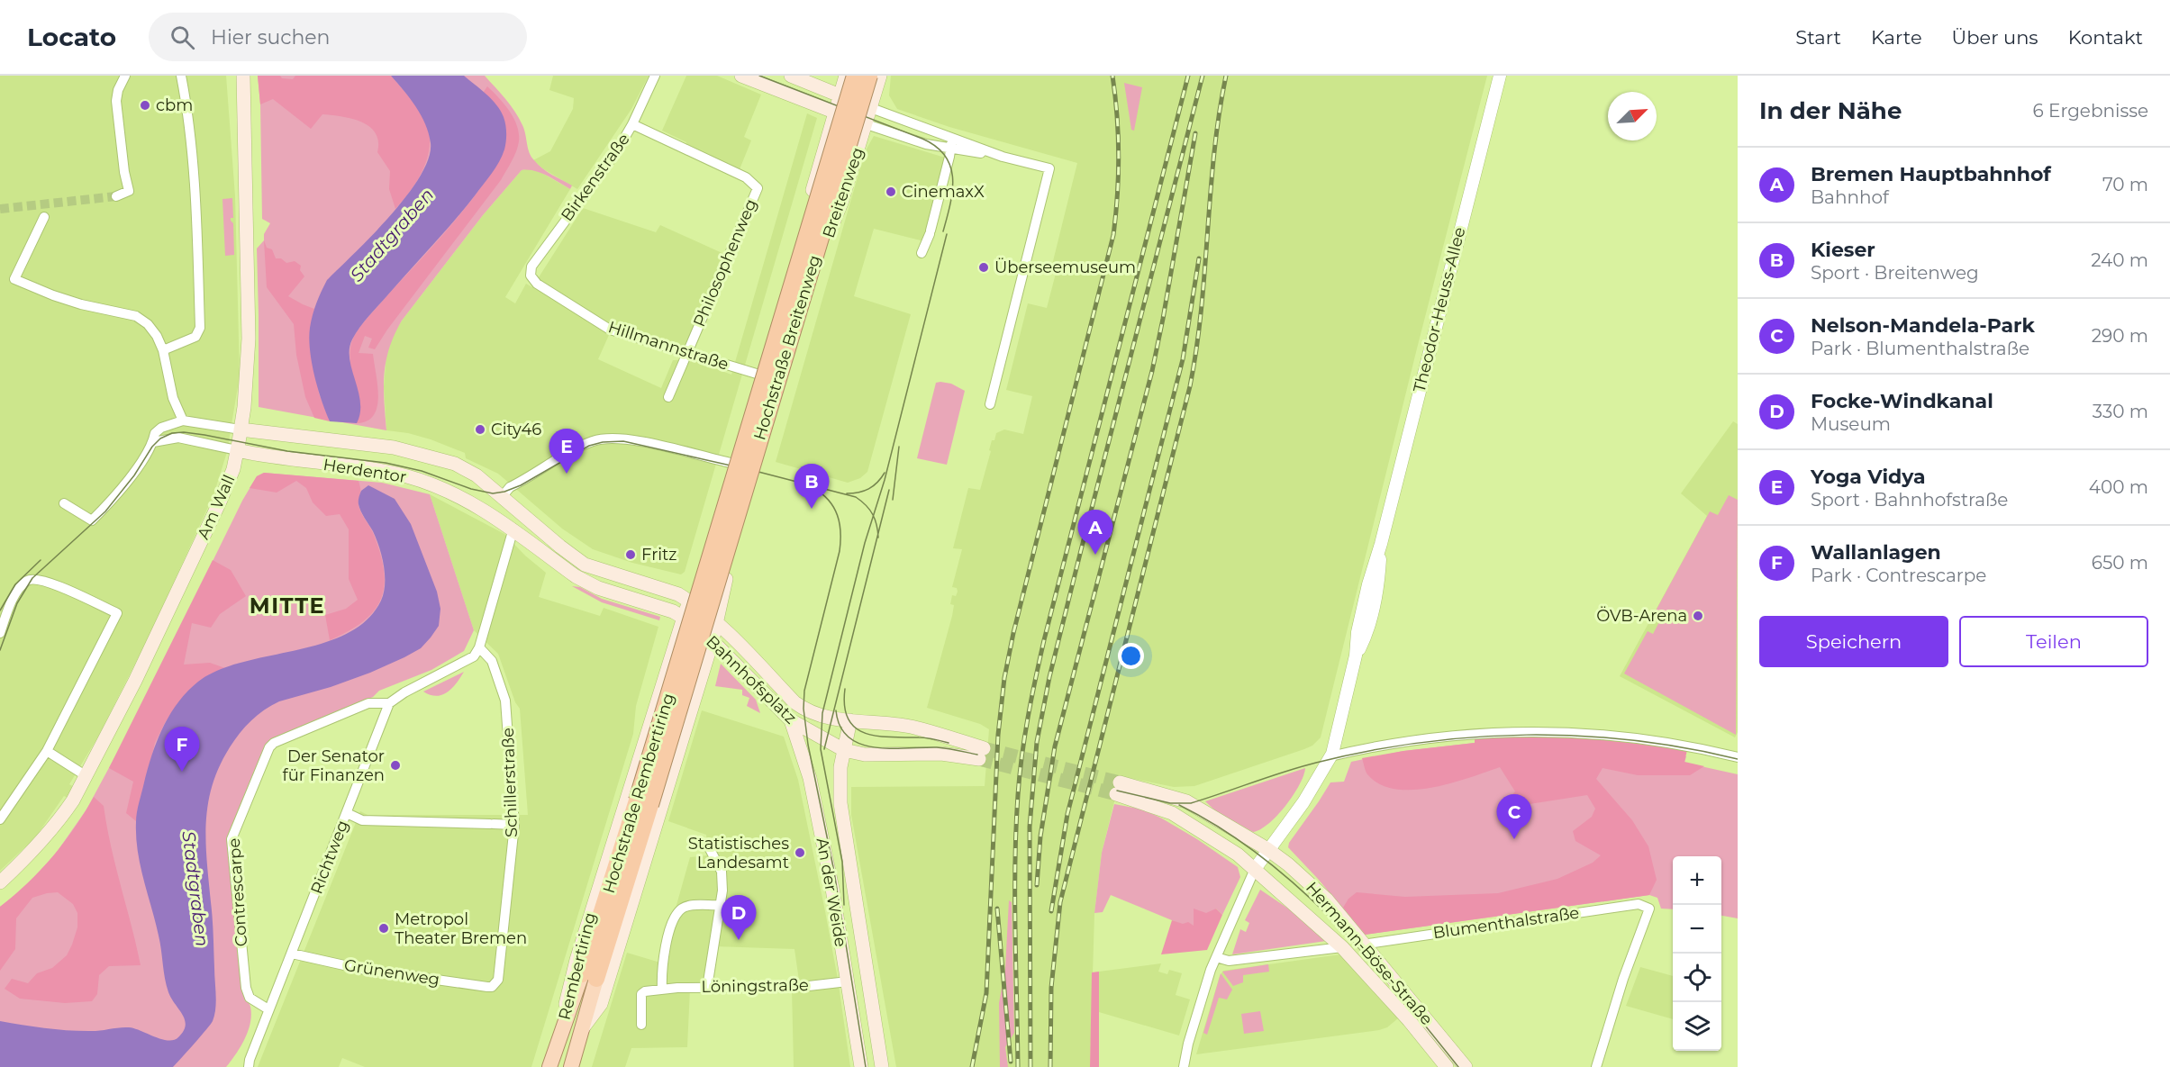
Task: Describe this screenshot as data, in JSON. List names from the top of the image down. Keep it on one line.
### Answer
{"streets":{"highway":["Hochstraße Breitenweg","Hochstraße Rembertiring"],"main road":["Breitenweg","Herdentor","Am Wall","Bahnhofsplatz","An der Weide","Hermann-Böse-Straße","Rembertiring"],"street":["Birkenstraße","Philosophenweg","Theodor-Heuss-Allee","Hillmannstraße","Schillerstraße","Richtweg","Contrescarpe","Blumenthalstraße","Grünenweg","Löningstraße"]},"crossings":[["Birkenstraße","Philosophenweg"],["Birkenstraße","Hillmannstraße"],["Breitenweg","Hillmannstraße"],["Breitenweg","Hochstraße Breitenweg"],["Breitenweg","Herdentor"],["Breitenweg","Bahnhofsplatz"],["Breitenweg","Hochstraße Rembertiring"],["Breitenweg","Rembertiring"],["Philosophenweg","Hillmannstraße"],["Theodor-Heuss-Allee","Hermann-Böse-Straße"],["Hochstraße Breitenweg","Herdentor"],["Hochstraße Breitenweg","Bahnhofsplatz"],["Hochstraße Breitenweg","Hochstraße Rembertiring"],["Hochstraße Breitenweg","Rembertiring"],["Herdentor","Am Wall"],["Herdentor","Bahnhofsplatz"],["Herdentor","Hochstraße Rembertiring"],["Herdentor","Rembertiring"],["Bahnhofsplatz","Hochstraße Rembertiring"],["Bahnhofsplatz","An der Weide"],["Bahnhofsplatz","Rembertiring"],["Schillerstraße","Contrescarpe"],["Schillerstraße","Grünenweg"],["Hochstraße Rembertiring","Rembertiring"],["Richtweg","Contrescarpe"],["Richtweg","Grünenweg"],["An der Weide","Löningstraße"],["Blumenthalstraße","Hermann-Böse-Straße"]],"districts":["MITTE"],"water":["Stadtgraben"],"places":["cbm","CinemaxX","Überseemuseum","City46","Fritz","ÖVB-Arena","Der Senator für Finanzen","Statistisches Landesamt","Metropol Theater Bremen"],"north":"top right","page":{"header":"Locato","search":"Hier suchen","nav":["Start","Karte","Über uns","Kontakt"],"heading":["In der Nähe","6 Ergebnisse"],"list":[{"mark":"A","name":"Bremen Hauptbahnhof","note":"Bahnhof","value":"70 m"},{"mark":"B","name":"Kieser","note":"Sport · Breitenweg","value":"240 m"},{"mark":"C","name":"Nelson-Mandela-Park","note":"Park · Blumenthalstraße","value":"290 m"},{"mark":"D","name":"Focke-Windkanal","note":"Museum","value":"330 m"},{"mark":"E","name":"Yoga Vidya","note":"Sport · Bahnhofstraße","value":"400 m"},{"mark":"F","name":"Wallanlagen","note":"Park · Contrescarpe","value":"650 m"}],"pins":["E","B","A","F","C","D"],"buttons":["Speichern","Teilen"],"map_buttons":["+","−"]}}
